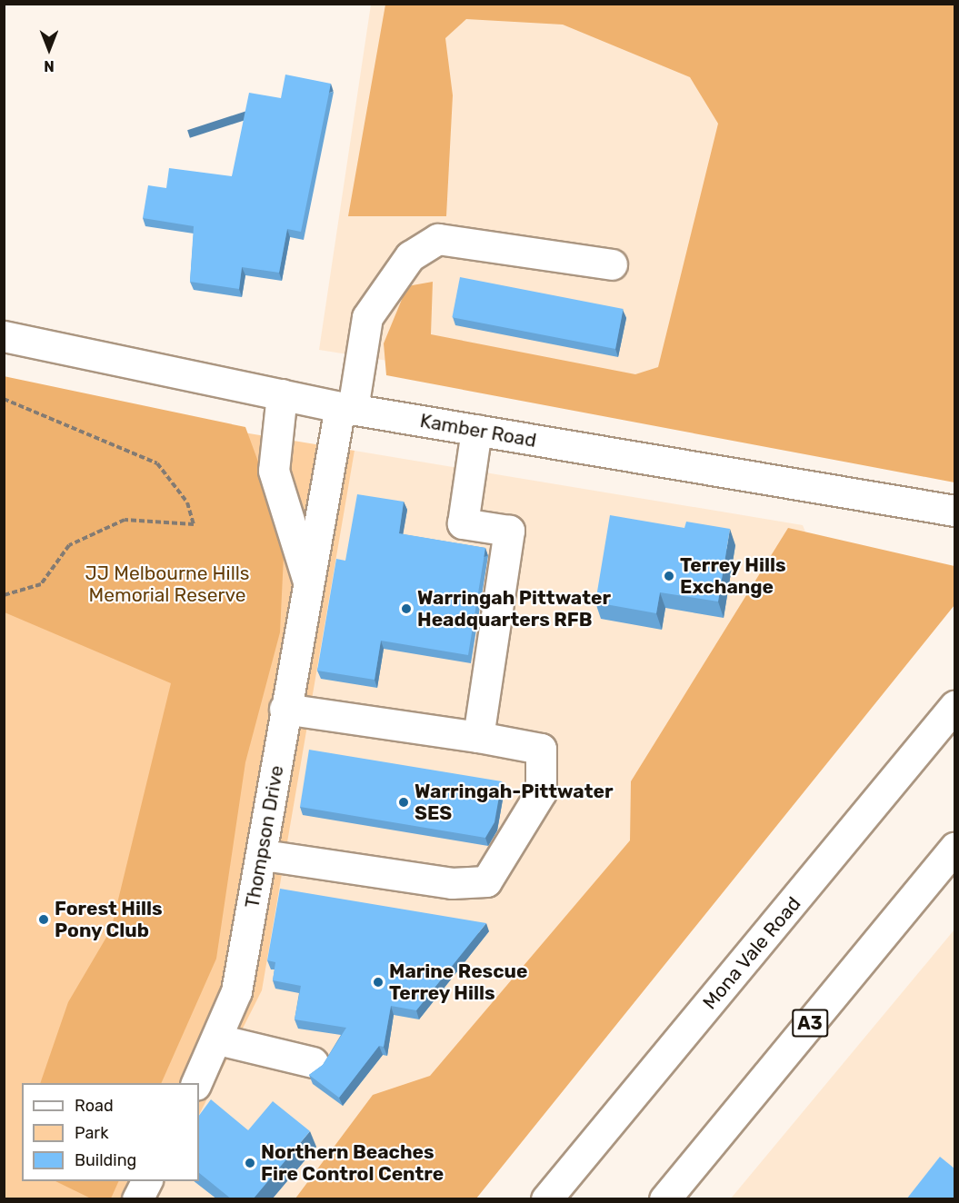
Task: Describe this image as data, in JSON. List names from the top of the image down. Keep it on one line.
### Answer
{"streets":{"main road":["Kamber Road","Thompson Drive","Mona Vale Road","A3"]},"crossings":[["Kamber Road","Thompson Drive"]],"parks":["JJ Melbourne Hills Memorial Reserve"],"places":["Terrey Hills Exchange","Warringah Pittwater Headquarters RFB","Warringah-Pittwater SES","Forest Hills Pony Club","Marine Rescue Terrey Hills","Northern Beaches Fire Control Centre"],"legend":["Road","Park","Building"],"north":"bottom"}
